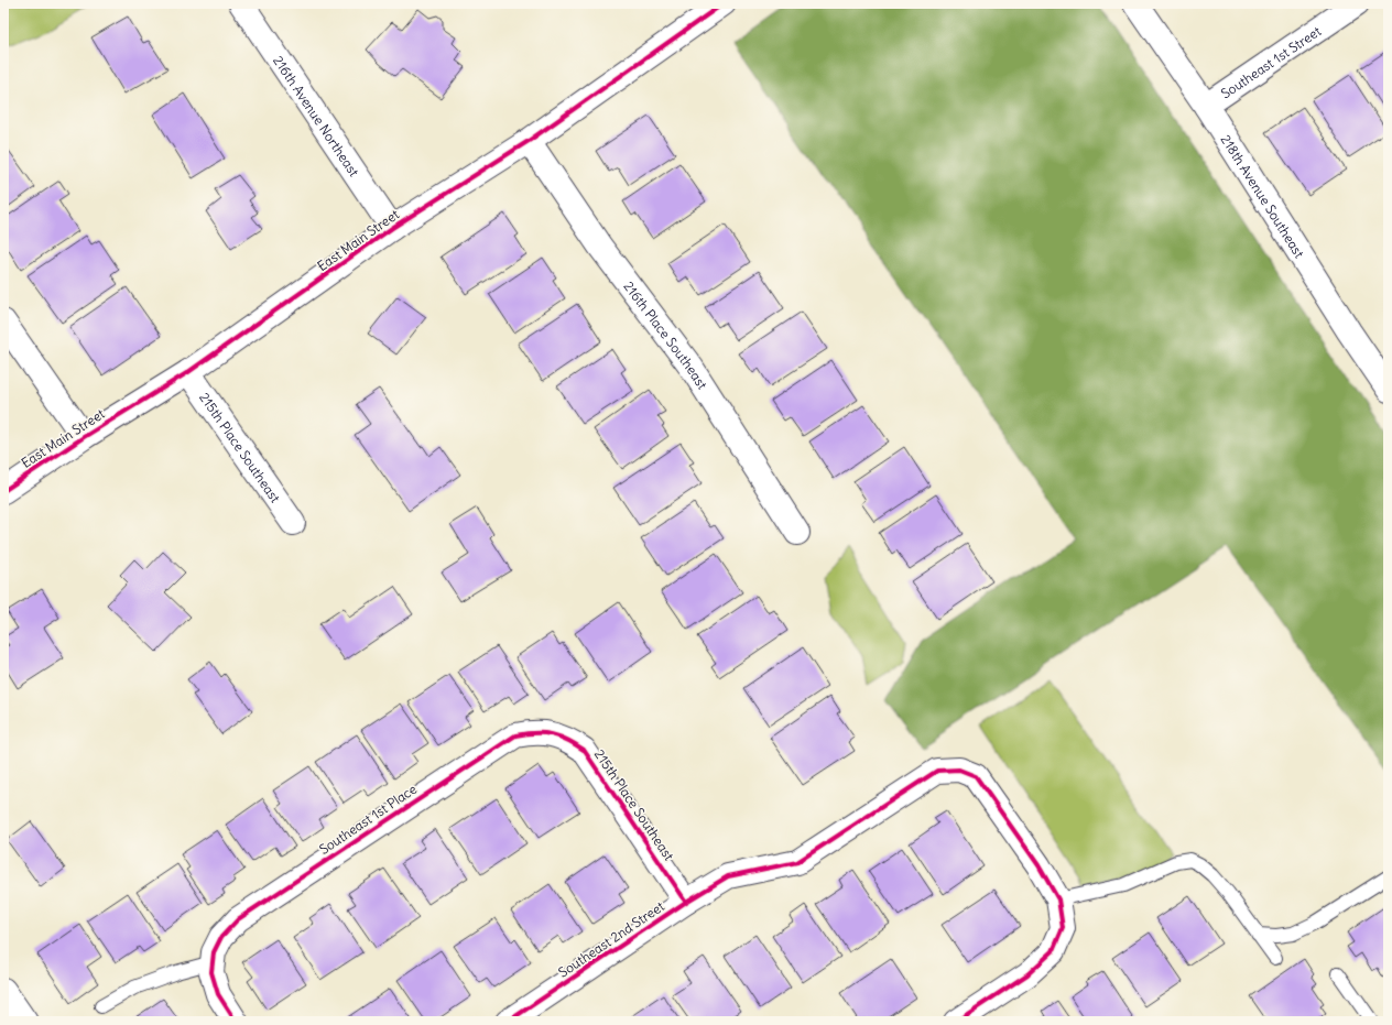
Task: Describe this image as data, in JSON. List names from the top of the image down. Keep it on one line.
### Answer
{"streets":{"street":["Southeast 1st Street","216th Avenue Northeast","218th Avenue Southeast","East Main Street","216th Place Southeast","215th Place Southeast","Southeast 1st Place","Southeast 2nd Street"]},"crossings":[["Southeast 1st Street","218th Avenue Southeast"],["216th Avenue Northeast","East Main Street"],["East Main Street","216th Place Southeast"],["East Main Street","215th Place Southeast"],["215th Place Southeast","Southeast 1st Place"],["215th Place Southeast","Southeast 2nd Street"]]}
